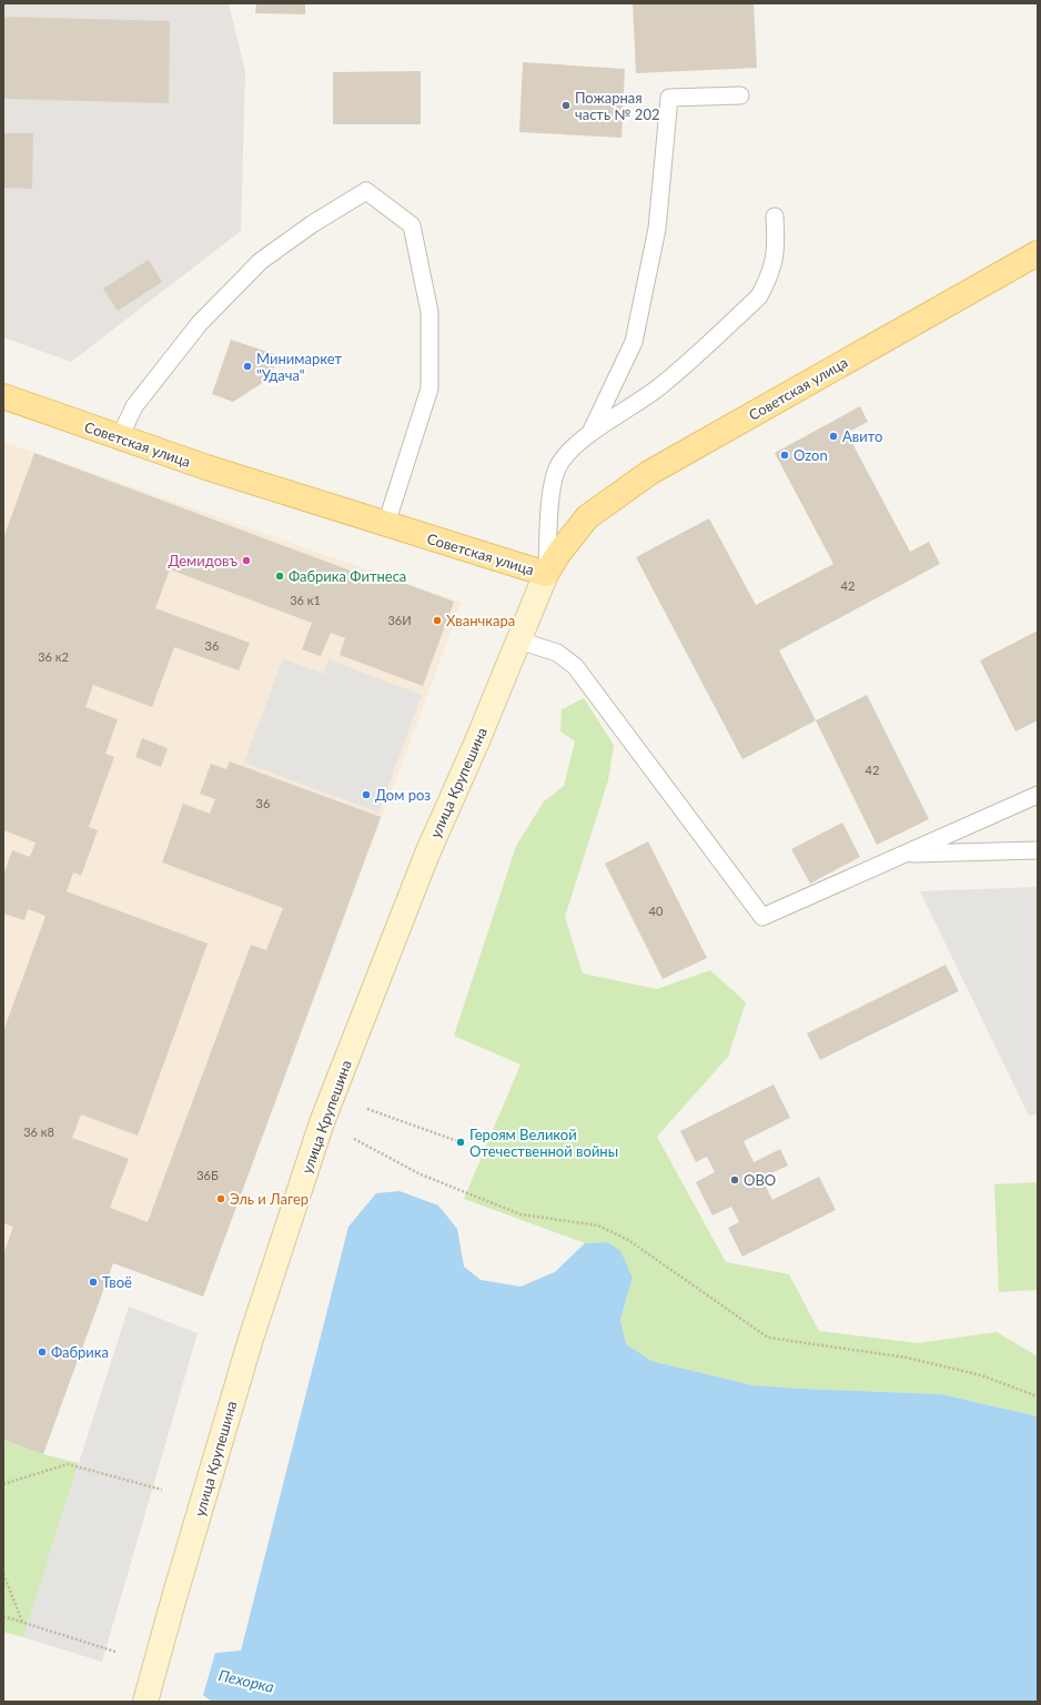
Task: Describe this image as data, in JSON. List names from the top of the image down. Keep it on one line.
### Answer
{"streets":{"main road":["Советская улица","улица Крупешина"]},"crossings":[["Советская улица","улица Крупешина"]],"water":["Пехорка"],"places":["Пожарная часть № 202","Минимаркет \"Удача\"","Авито","Ozon","Демидовъ","Фабрика Фитнеса","Хванчкара","Дом роз","Героям Великой Отечественной войны","ОВО","Эль и Лагер","Твоё","Фабрика"],"house_numbers":["42","36 к1","36И","36","36 к2","42","36","40","36 к8","36Б"]}
